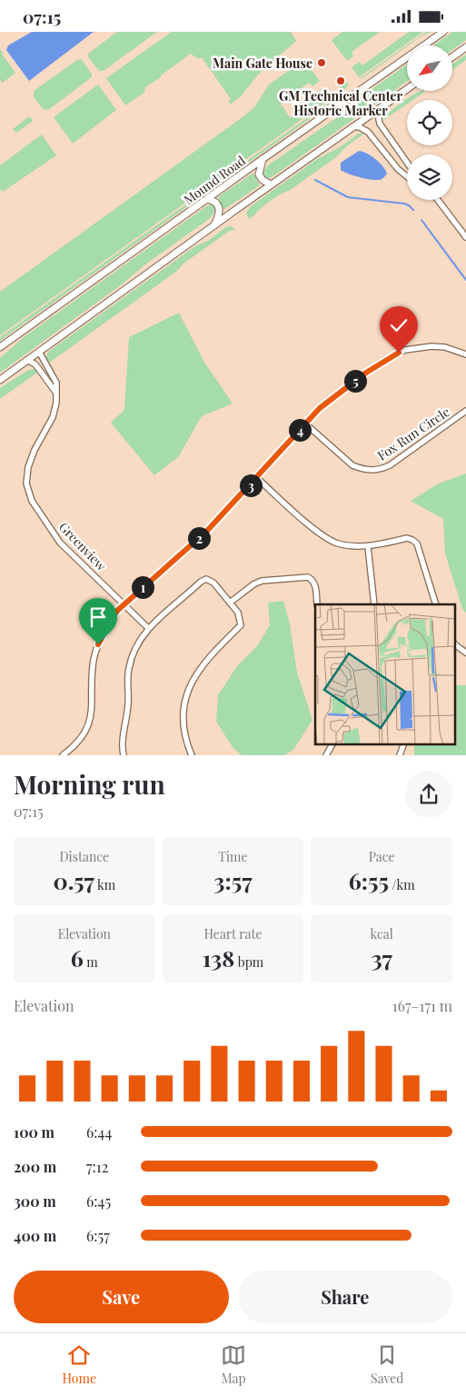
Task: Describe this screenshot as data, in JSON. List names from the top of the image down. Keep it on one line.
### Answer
{"streets":{"main road":["Mound Road"],"street":["Fox Run Circle","Greenview"]},"places":["Main Gate House","GM Technical Center Historic Marker"],"north":"bottom left","page":{"status":"07:15","pins":["5","4","3","2","1"],"heading":["Morning run","07:15"],"stats":[["Distance","0.57 km"],["Time","3:57"],["Pace","6:55 /km"],["Elevation","6 m"],["Heart rate","138 bpm"],["kcal","37"]],"chart":["Elevation","167–171 m"],"list":[{"name":"100 m","note":"6:44"},{"name":"200 m","note":"7:12"},{"name":"300 m","note":"6:45"},{"name":"400 m","note":"6:57"}],"buttons":["Save","Share"],"tabs":["Home","Map","Saved"]}}
